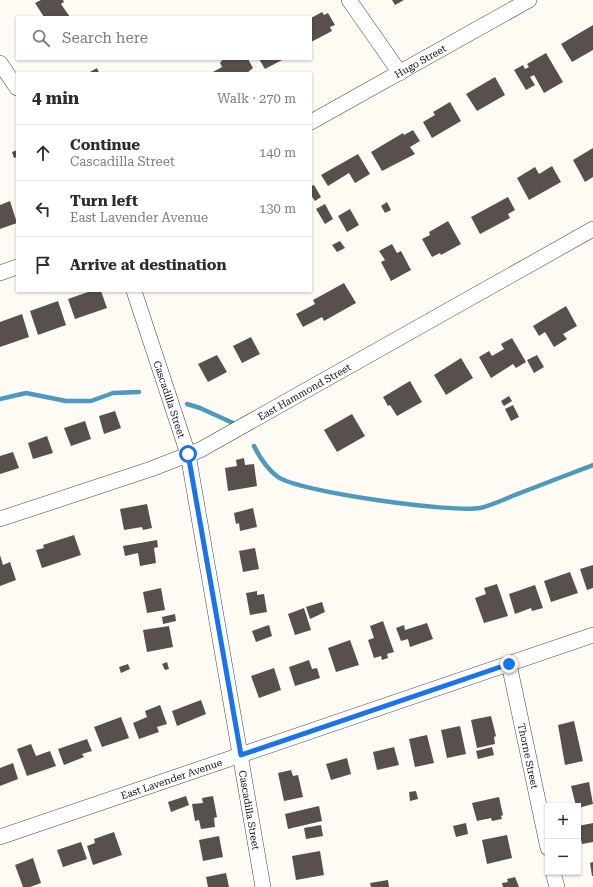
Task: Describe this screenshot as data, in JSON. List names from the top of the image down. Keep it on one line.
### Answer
{"streets":{"street":["Hugo Street","East Hammond Street","Cascadilla Street","Thorne Street","East Lavender Avenue"]},"crossings":[["East Hammond Street","Cascadilla Street"],["Cascadilla Street","East Lavender Avenue"],["Thorne Street","East Lavender Avenue"]],"page":{"search":"Search here","heading":["4 min","Walk · 270 m"],"list":[["Continue","Cascadilla Street","140 m"],["Turn left","East Lavender Avenue","130 m"],"Arrive at destination"],"map_buttons":["+","−"]}}
